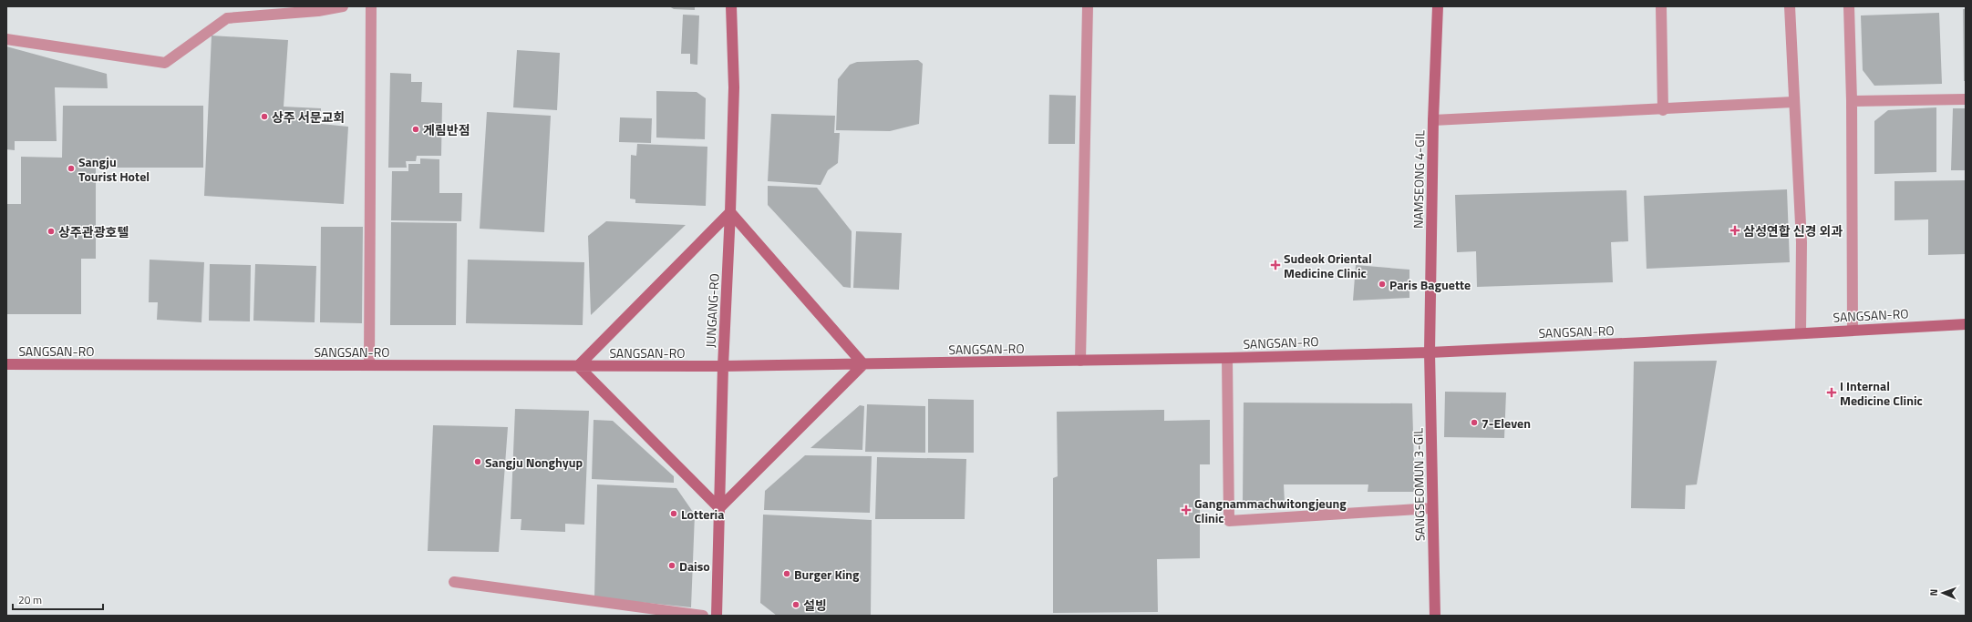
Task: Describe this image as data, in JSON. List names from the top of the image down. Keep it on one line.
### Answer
{"streets":{"street":["NAMSEONG 4-GIL","JUNGANG-RO","SANGSAN-RO","SANGSEOMUN 3-GIL"]},"crossings":[["NAMSEONG 4-GIL","SANGSAN-RO"],["NAMSEONG 4-GIL","SANGSEOMUN 3-GIL"],["JUNGANG-RO","SANGSAN-RO"],["SANGSAN-RO","SANGSEOMUN 3-GIL"]],"places":{"other":["상주 서문교회","게림반점","Sangju Tourist Hotel","상주관광호텔","Paris Baguette","7-Eleven","Sangju Nonghyup","Lotteria","Daiso","Burger King","설빙"],"health":["삼성연합 신경 외과","Sudeok Oriental Medicine Clinic","I Internal Medicine Clinic","Gangnammachwitongjeung Clinic"]},"scale_bar":"20 m","north":"left"}
